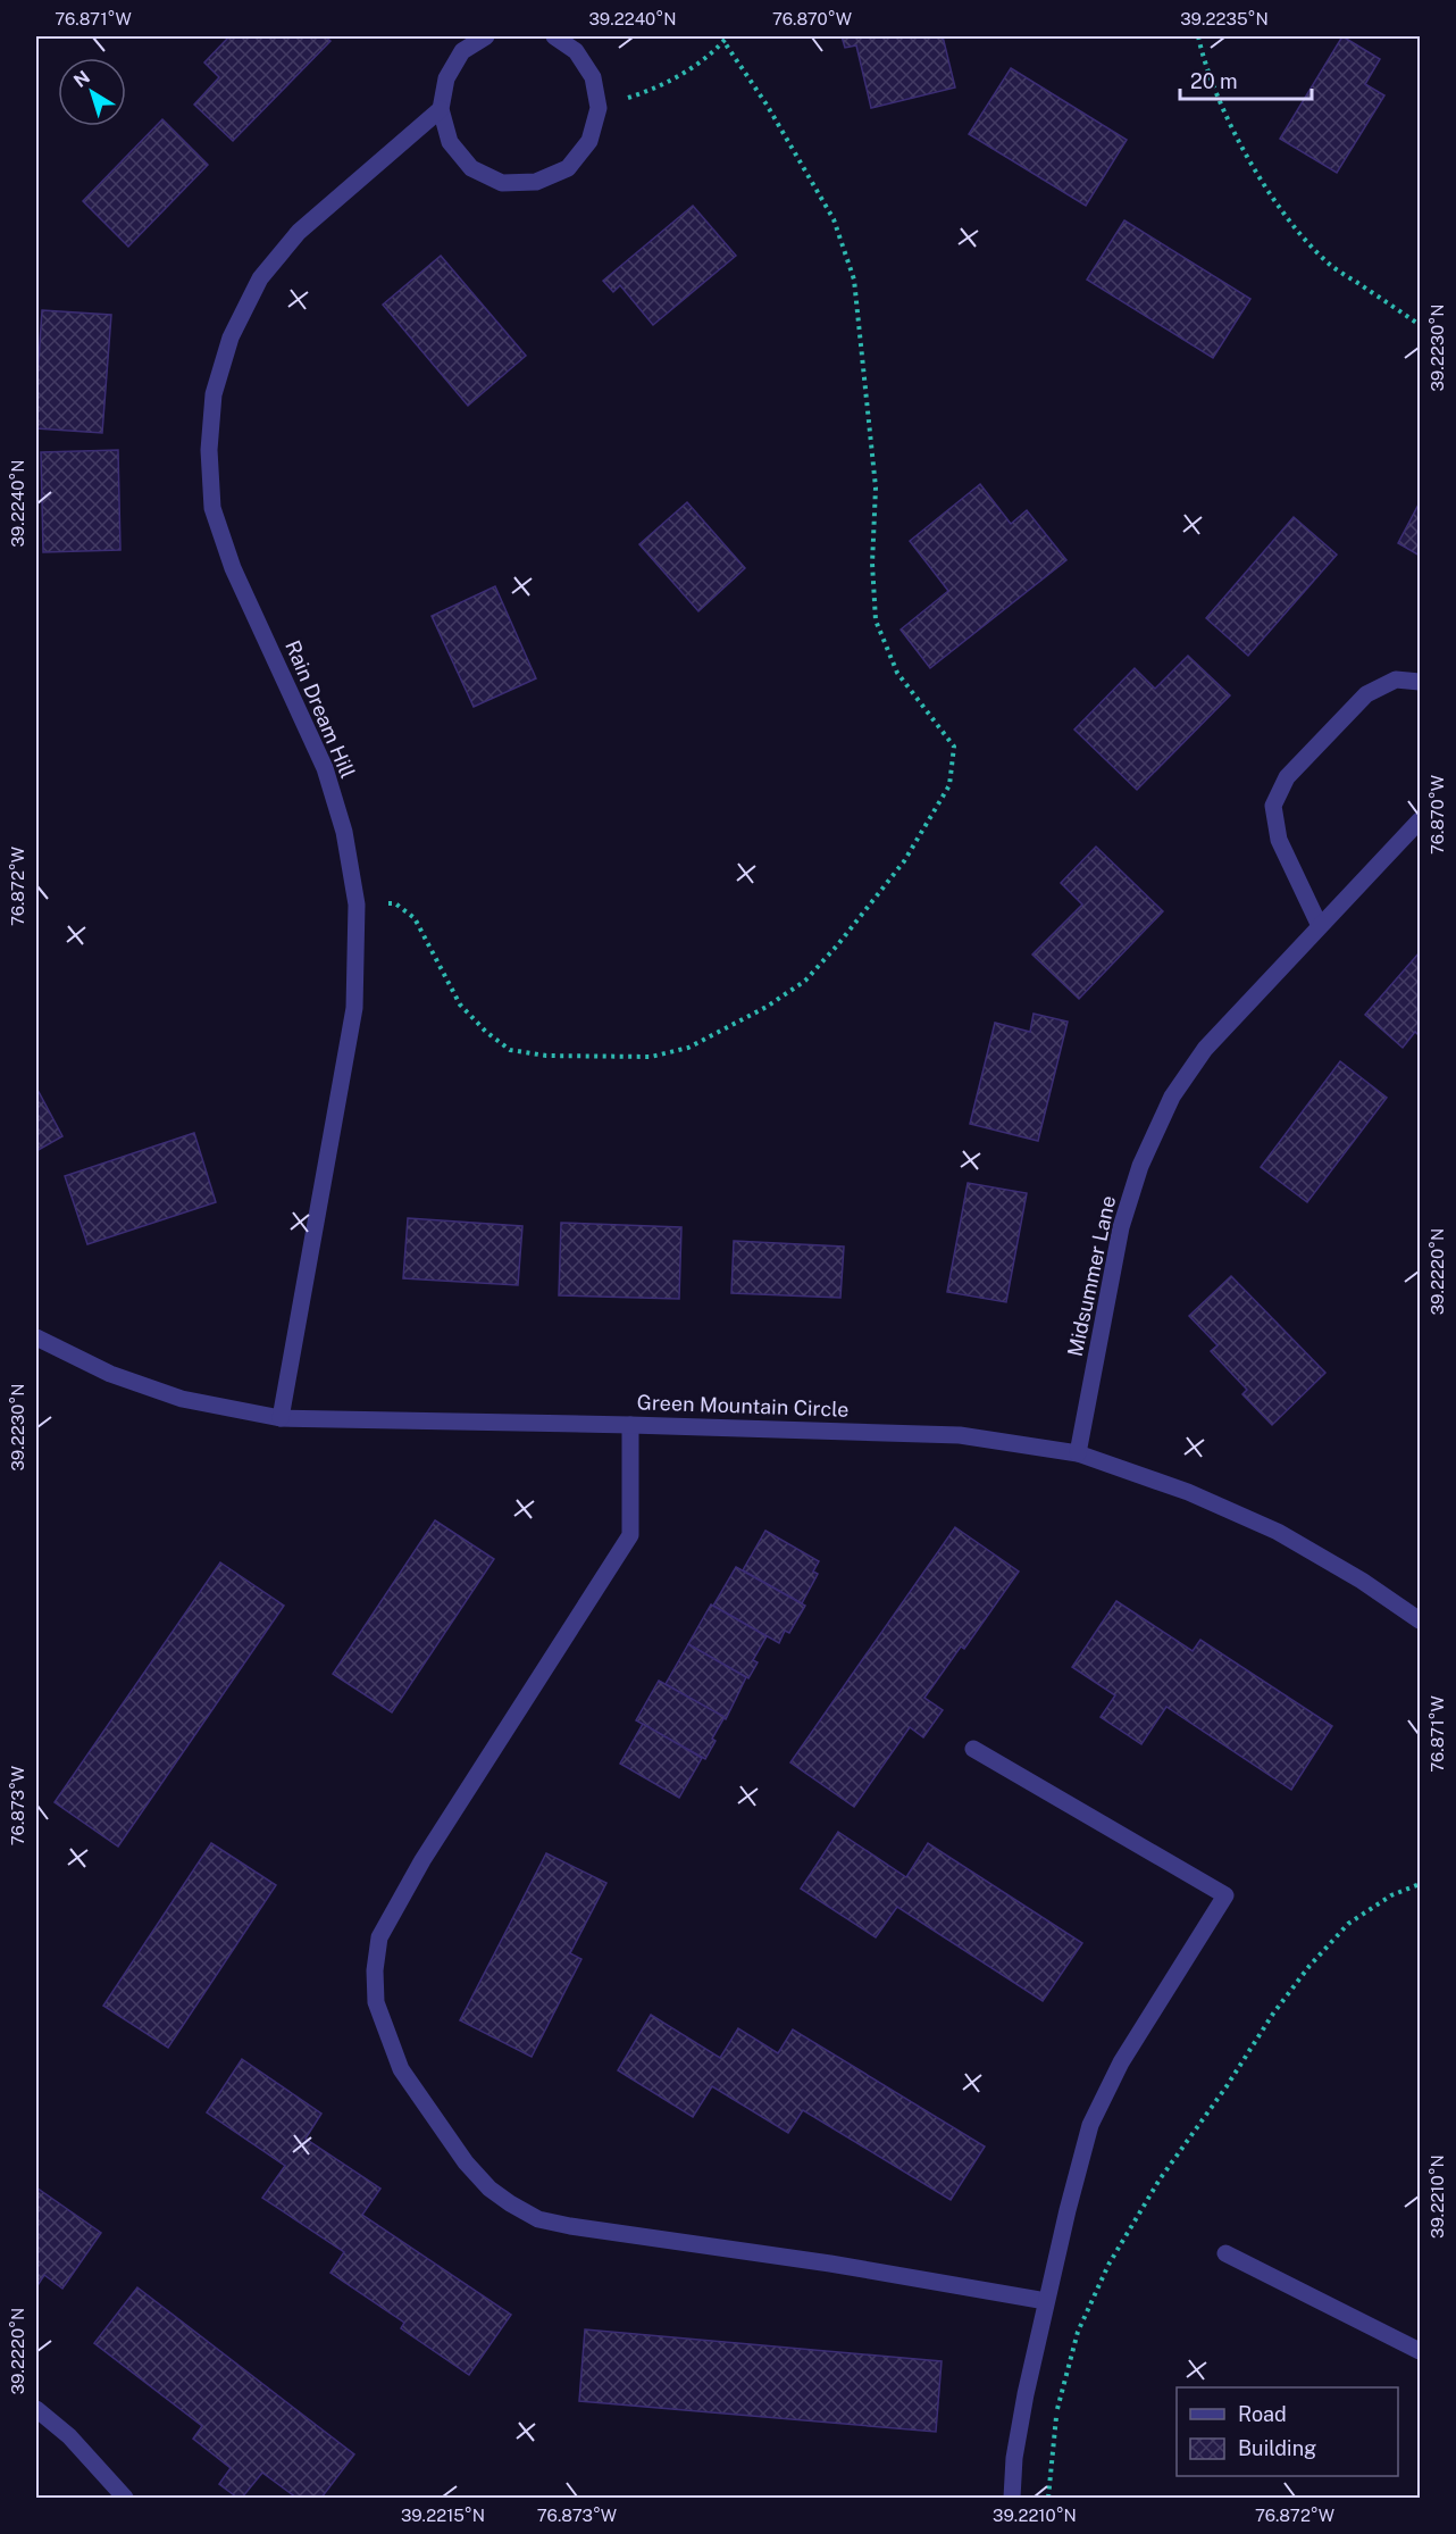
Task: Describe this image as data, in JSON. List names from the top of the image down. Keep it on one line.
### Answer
{"streets":{"street":["Rain Dream Hill","Midsummer Lane","Green Mountain Circle"]},"crossings":[["Rain Dream Hill","Green Mountain Circle"],["Midsummer Lane","Green Mountain Circle"]],"legend":["Road","Building"],"scale_bar":"20 m","north":"top left","coordinates":["76.871°W","39.2240°N","76.870°W","39.2235°N","39.2230°N","76.872°W","39.2220°N","76.873°W","39.2210°N","39.2215°N"]}
